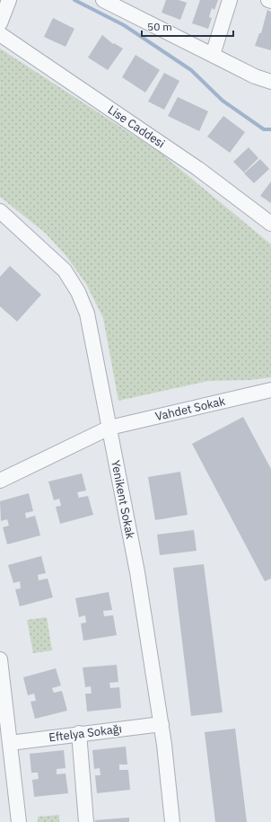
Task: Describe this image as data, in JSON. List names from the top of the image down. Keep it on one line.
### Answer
{"streets":{"street":["Lise Caddesi","Vahdet Sokak","Yenikent Sokak","Eftelya Sokağı"]},"crossings":[["Vahdet Sokak","Yenikent Sokak"],["Yenikent Sokak","Eftelya Sokağı"]],"scale_bar":"50 m"}
